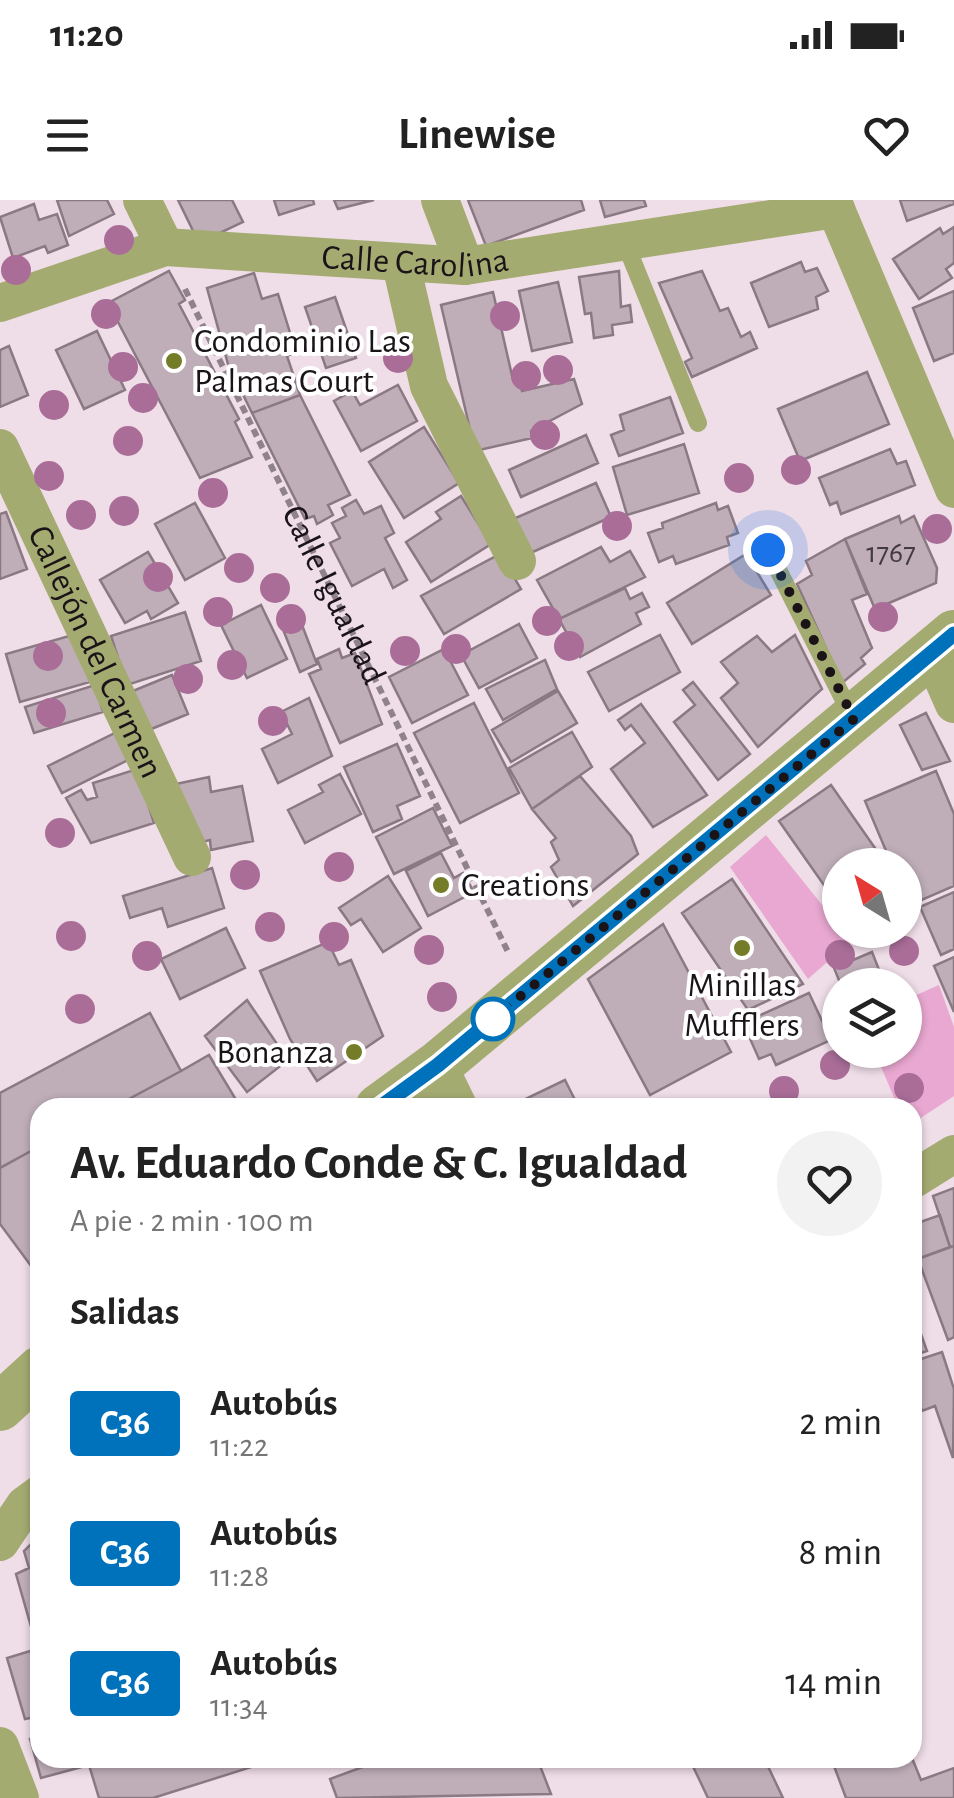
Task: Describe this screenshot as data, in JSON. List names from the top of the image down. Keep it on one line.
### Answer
{"streets":{"street":["Calle Carolina","Callejón del Carmen"],"path":["Calle Igualdad"]},"crossings":[["Calle Carolina","Calle Igualdad"]],"places":["Condominio Las Palmas Court","Creations","Minillas Mufflers","Bonanza"],"lines":["bus line C36"],"house_numbers":["1767"],"north":"top left","page":{"status":"11:20","header":"Linewise","heading":[["Av. Eduardo Conde & C. Igualdad","A pie · 2 min · 100 m"],"Salidas"],"list":[{"mark":"C36","name":"Autobús","note":"11:22","value":"2 min"},{"mark":"C36","name":"Autobús","note":"11:28","value":"8 min"},{"mark":"C36","name":"Autobús","note":"11:34","value":"14 min"}]}}
